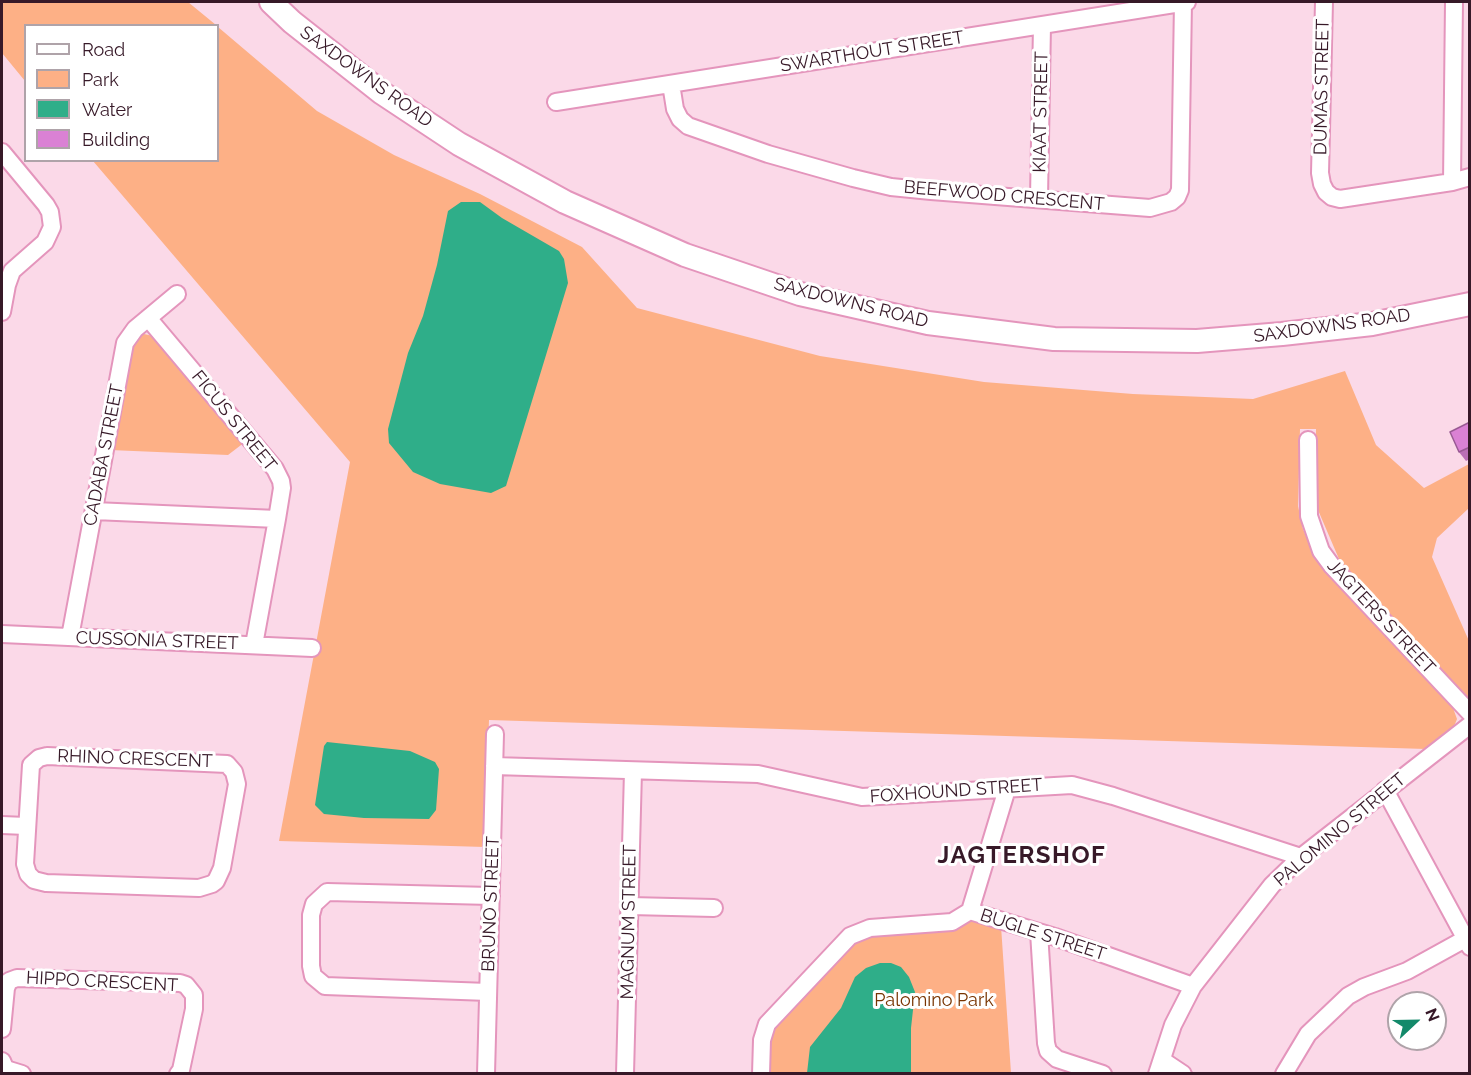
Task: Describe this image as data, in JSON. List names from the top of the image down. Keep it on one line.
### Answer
{"streets":{"street":["SWARTHOUT STREET","SAXDOWNS ROAD","DUMAS STREET","KIAAT STREET","BEEFWOOD CRESCENT","FICUS STREET","CADABA STREET","JAGTERS STREET","CUSSONIA STREET","RHINO CRESCENT","FOXHOUND STREET","PALOMINO STREET","BRUNO STREET","MAGNUM STREET","BUGLE STREET","HIPPO CRESCENT"]},"crossings":[["SWARTHOUT STREET","KIAAT STREET"],["SWARTHOUT STREET","BEEFWOOD CRESCENT"],["KIAAT STREET","BEEFWOOD CRESCENT"],["FICUS STREET","CADABA STREET"],["FICUS STREET","CUSSONIA STREET"],["CADABA STREET","CUSSONIA STREET"],["FOXHOUND STREET","PALOMINO STREET"],["FOXHOUND STREET","BRUNO STREET"],["FOXHOUND STREET","MAGNUM STREET"],["PALOMINO STREET","BUGLE STREET"]],"districts":["JAGTERSHOF"],"parks":["Palomino Park"],"legend":["Road","Park","Water","Building"],"north":"right"}
